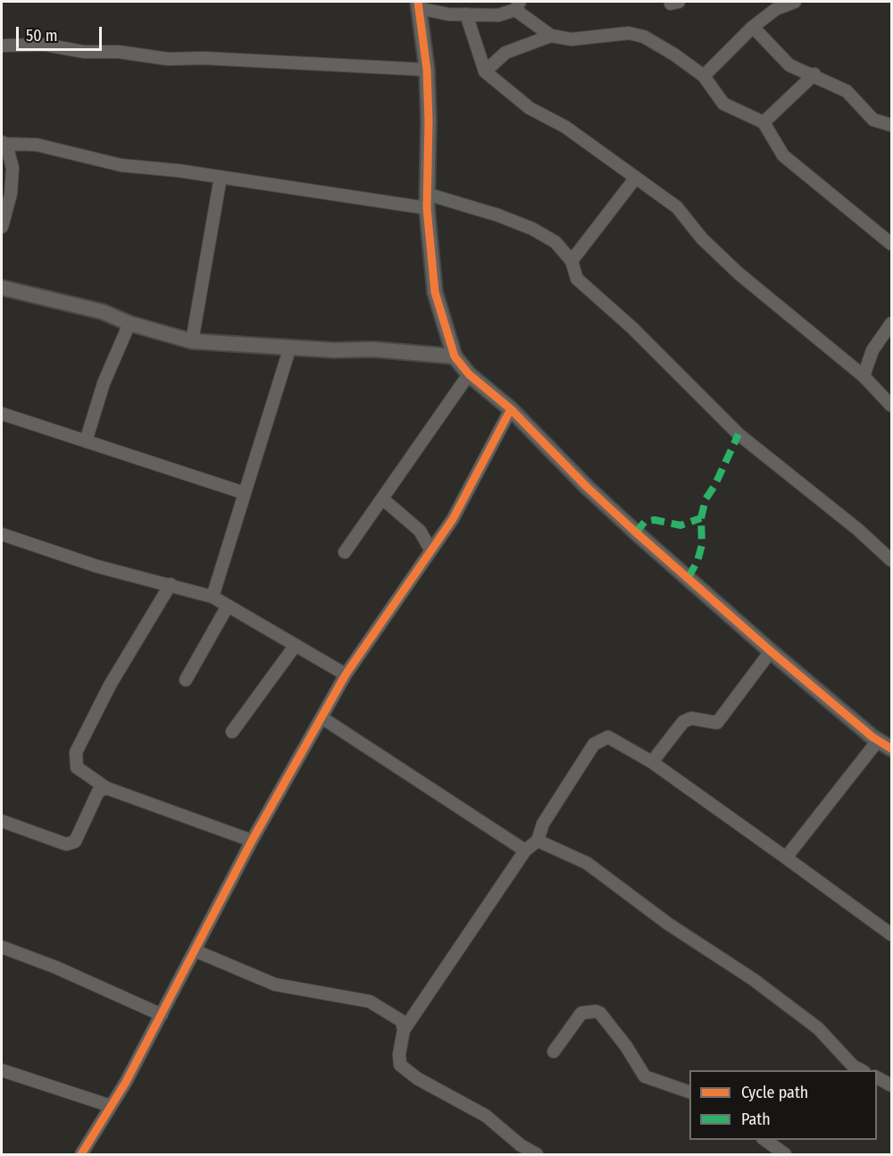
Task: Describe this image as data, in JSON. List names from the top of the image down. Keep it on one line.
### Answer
{"legend":["Cycle path","Path"],"scale_bar":"50 m"}
